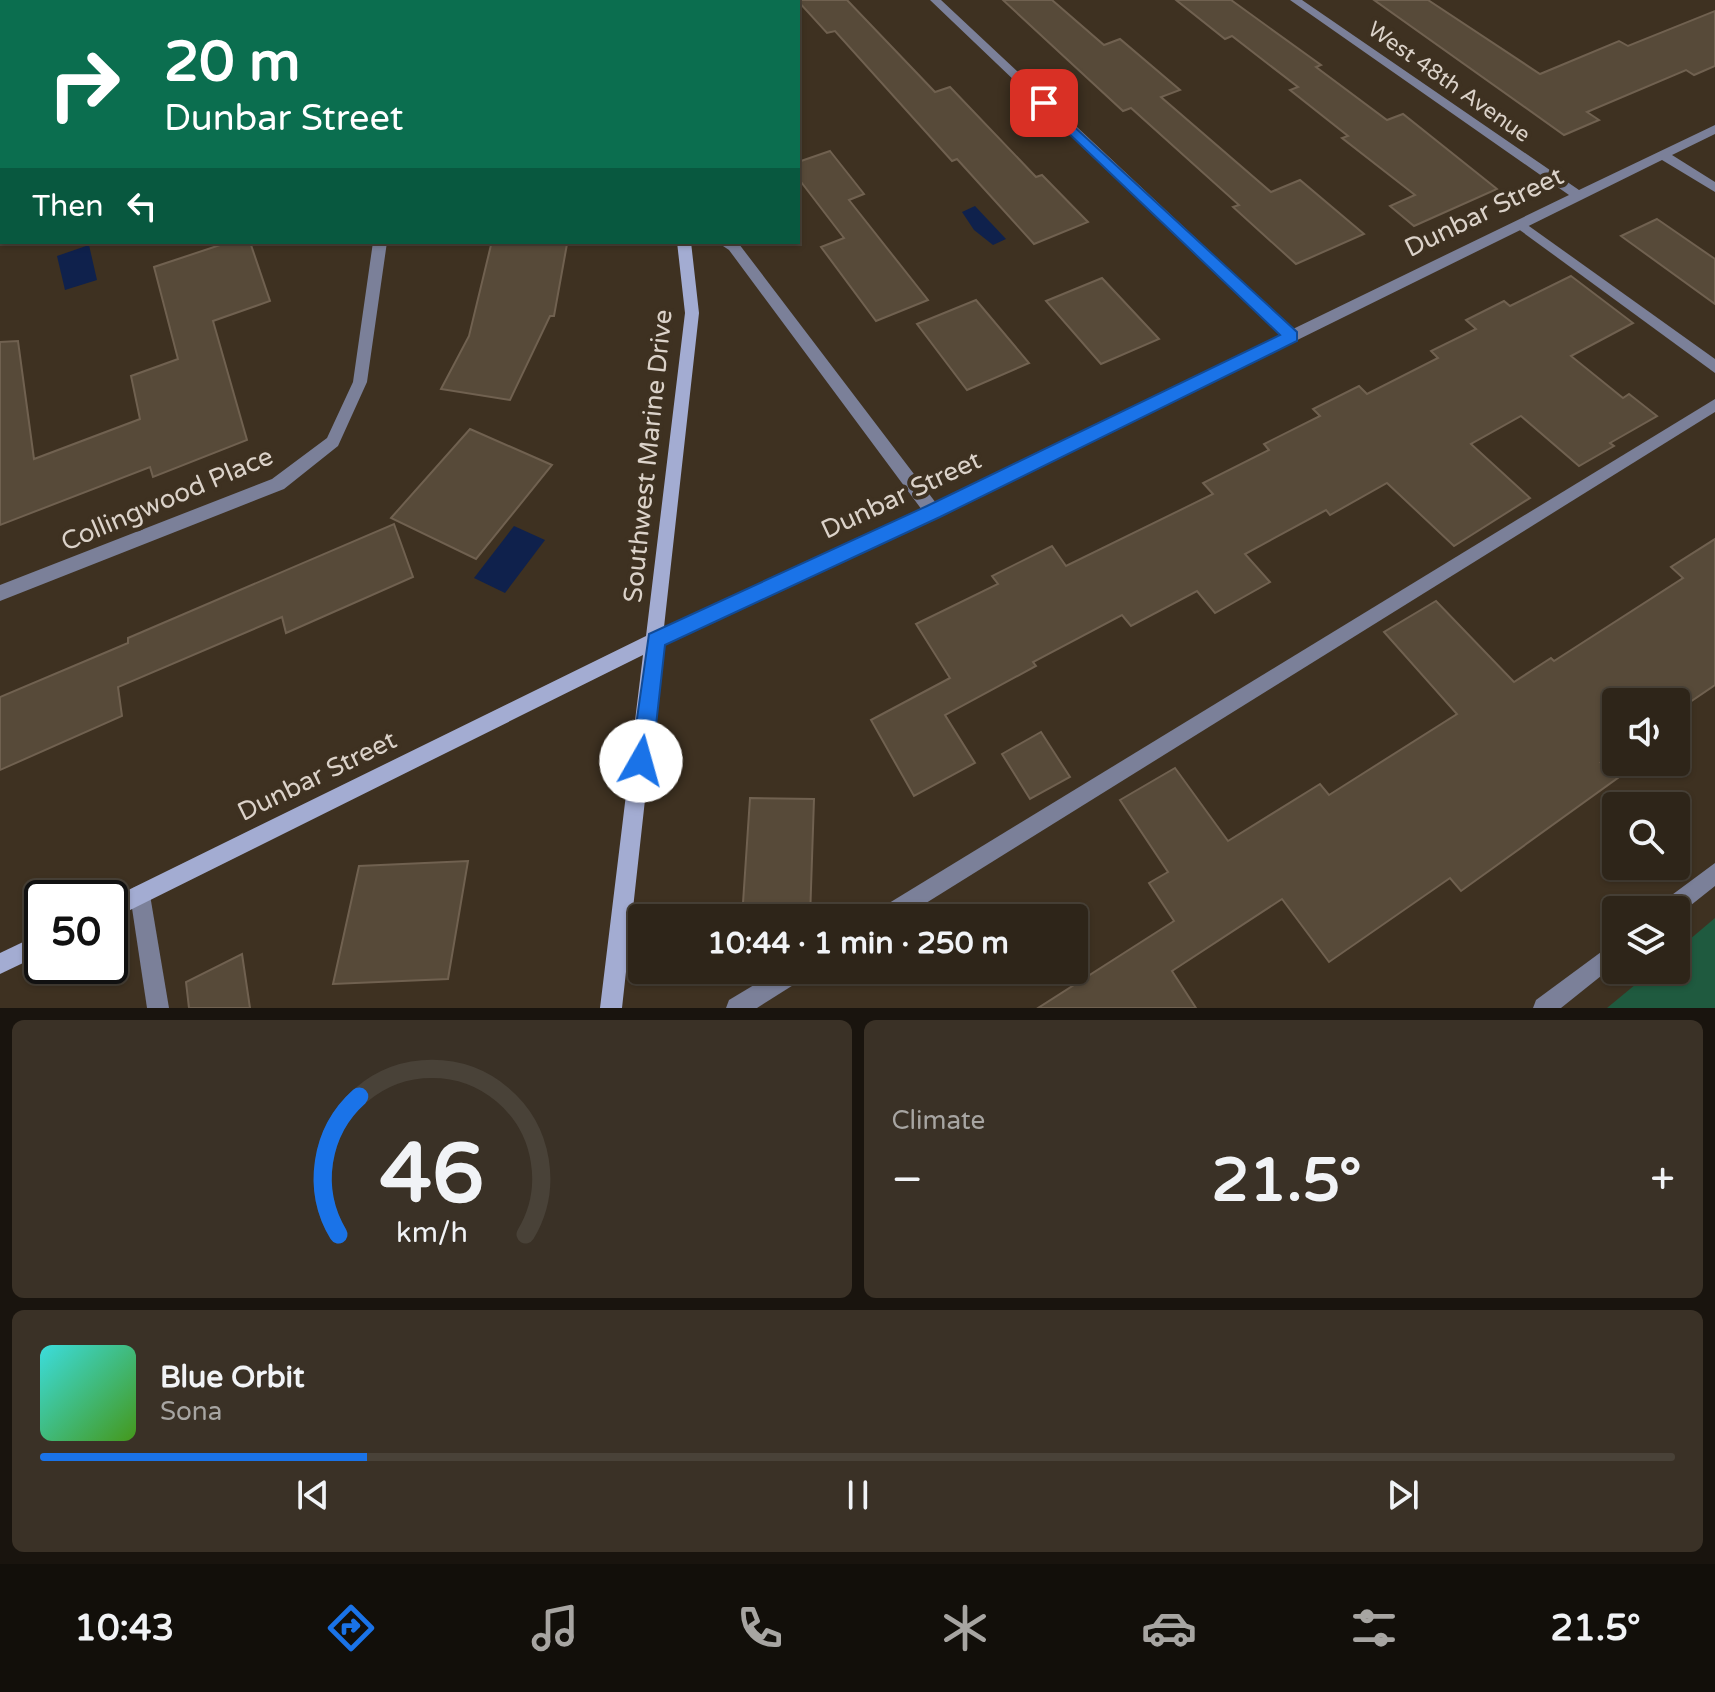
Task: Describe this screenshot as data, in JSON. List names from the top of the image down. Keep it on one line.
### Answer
{"streets":{"main road":["Dunbar Street","Southwest Marine Drive"],"street":["West 48th Avenue","Collingwood Place"]},"crossings":[["West 48th Avenue","Dunbar Street"],["Dunbar Street","Southwest Marine Drive"]],"page":{"turn":["20 m","Dunbar Street"],"then":"Then","limit":"50","trip":"10:44 · 1 min · 250 m","tile":"Climate","heat":["−","21.5°","+"],"song":["Blue Orbit","Sona"],"tabs":["10:43","21.5°"],"gauge":["46","km/h"]}}
